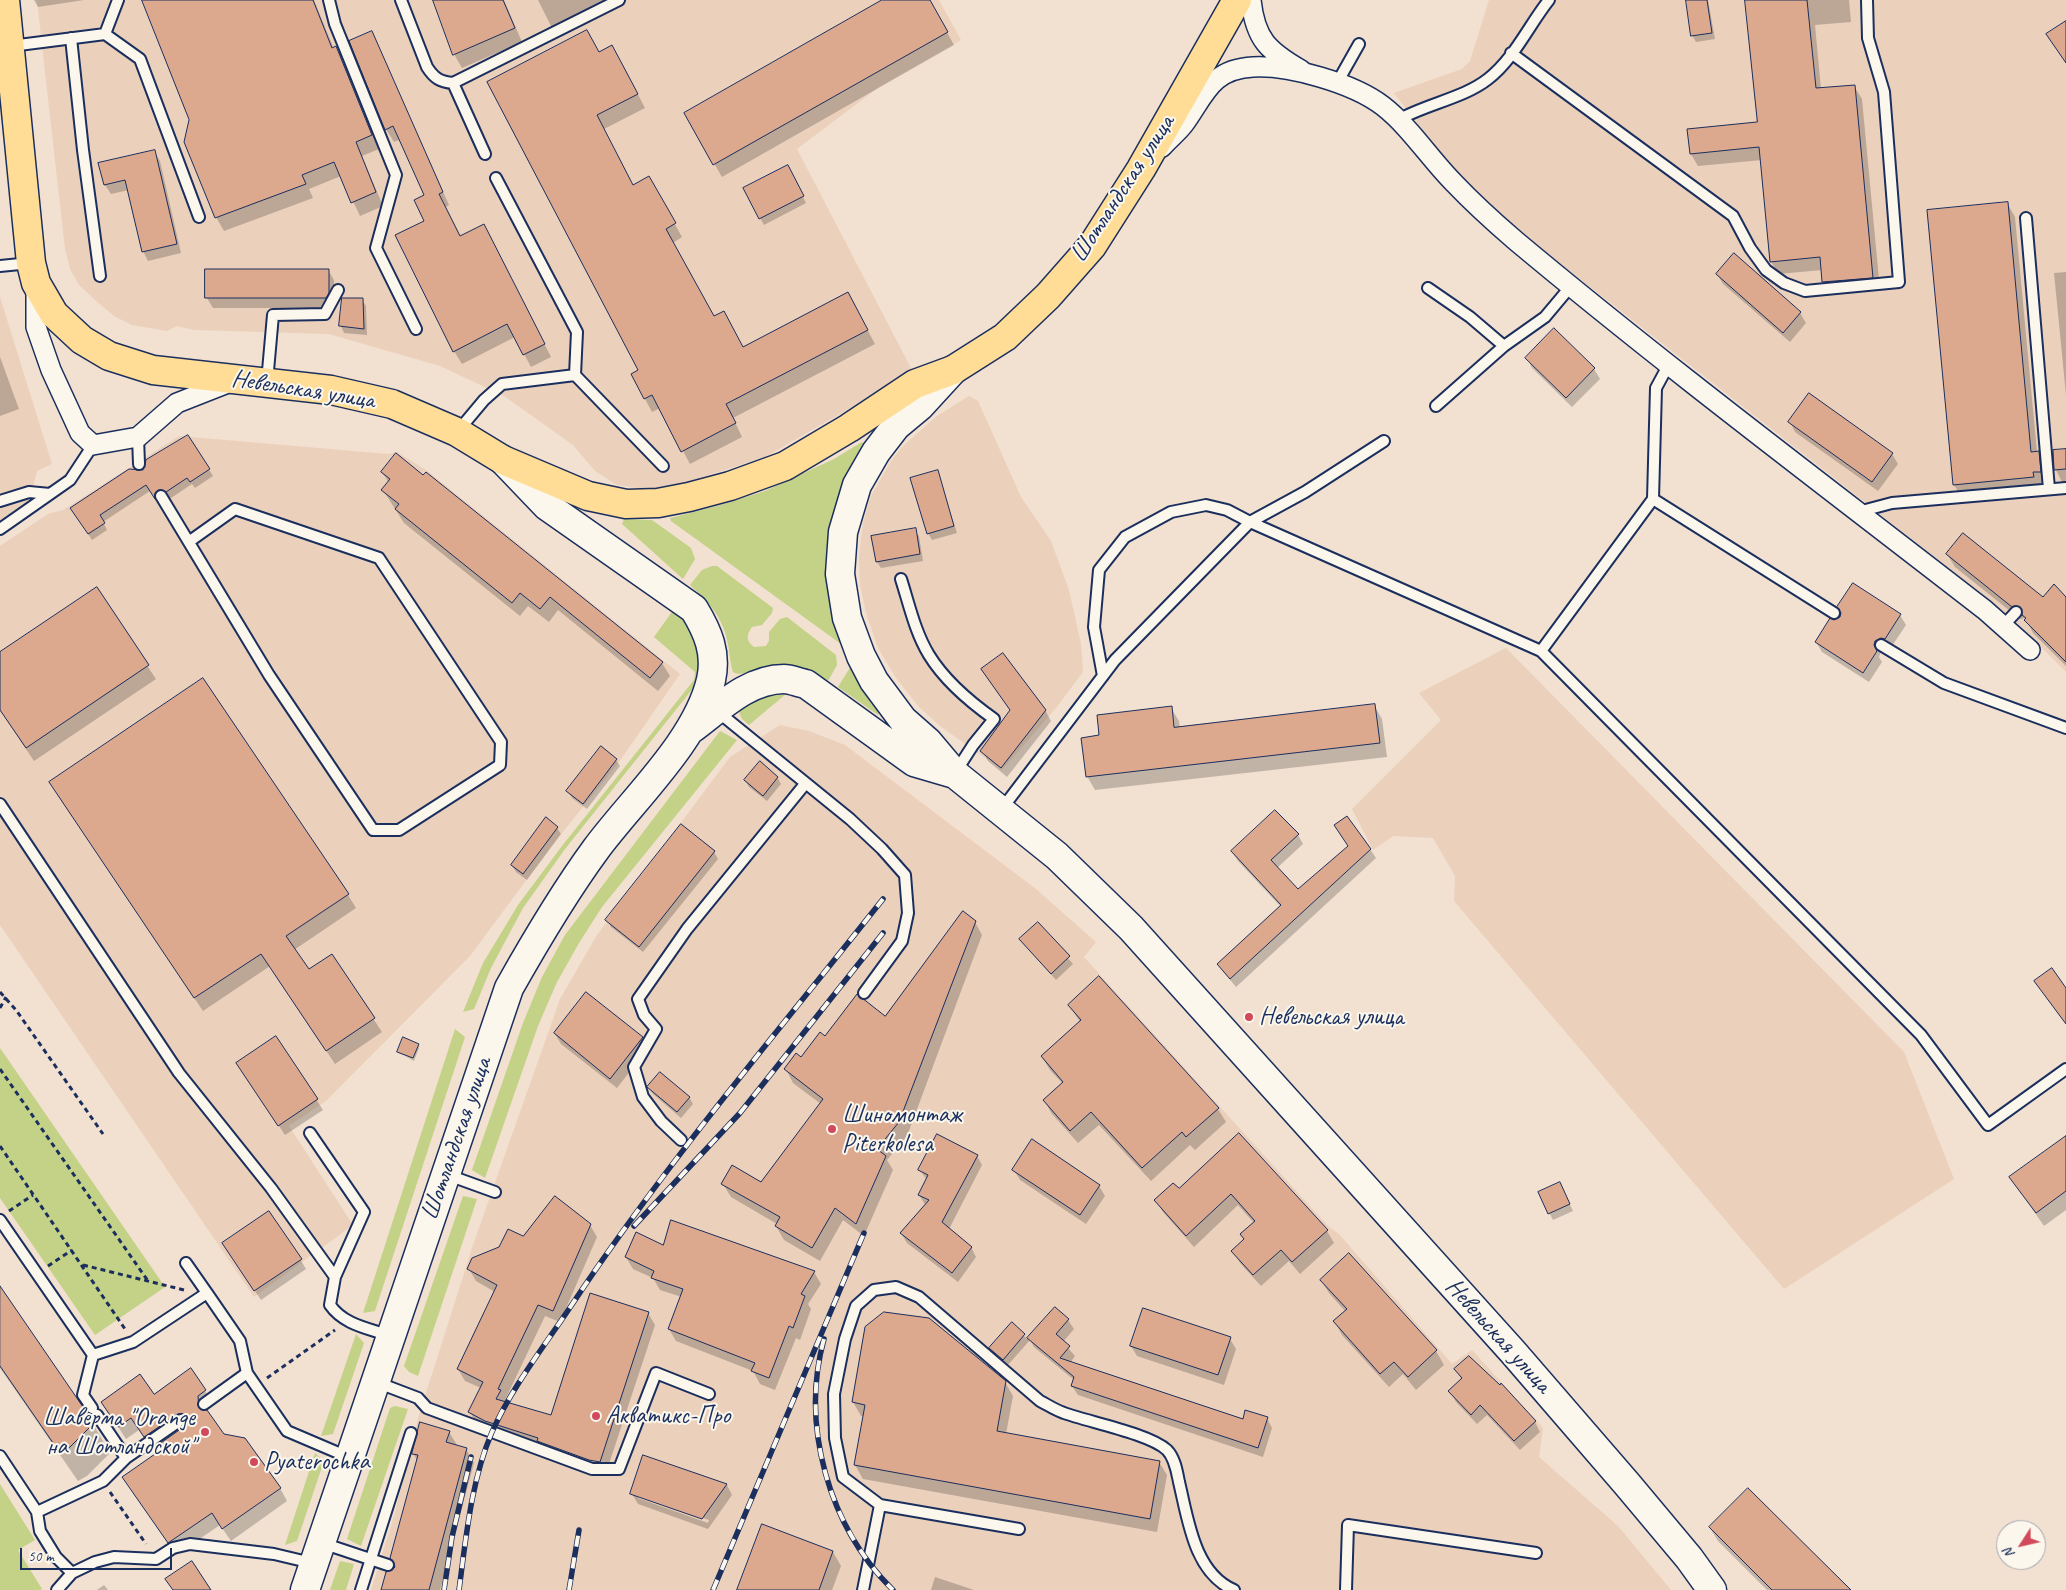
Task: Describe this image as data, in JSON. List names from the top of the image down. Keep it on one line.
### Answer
{"streets":{"main road":["Шотландская улица","Невельская улица"]},"crossings":[["Шотландская улица","Невельская улица"]],"places":["Невельская улица","Шиномонтаж Piterkolesa","Акватикс-Про","Шаверма \"Orange на Шотландской\"","Pyaterochka"],"scale_bar":"50 m","north":"bottom left"}
